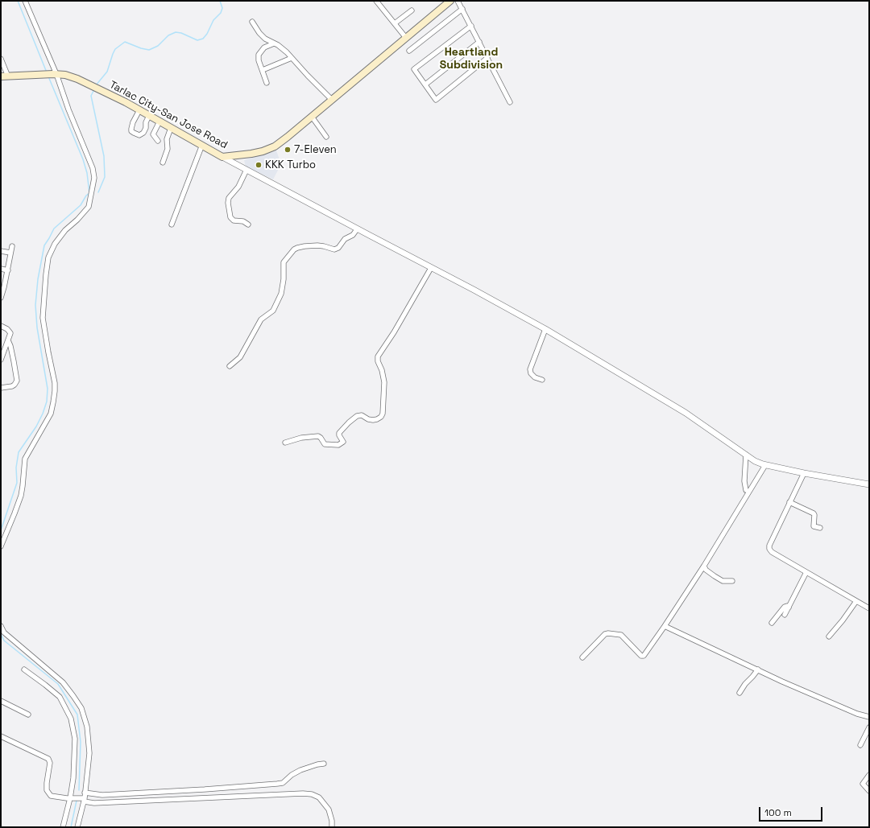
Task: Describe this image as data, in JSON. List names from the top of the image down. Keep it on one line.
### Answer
{"streets":{"main road":["Tarlac City-San Jose Road"]},"districts":["Heartland Subdivision"],"places":["7-Eleven","KKK Turbo"],"scale_bar":"100 m"}
